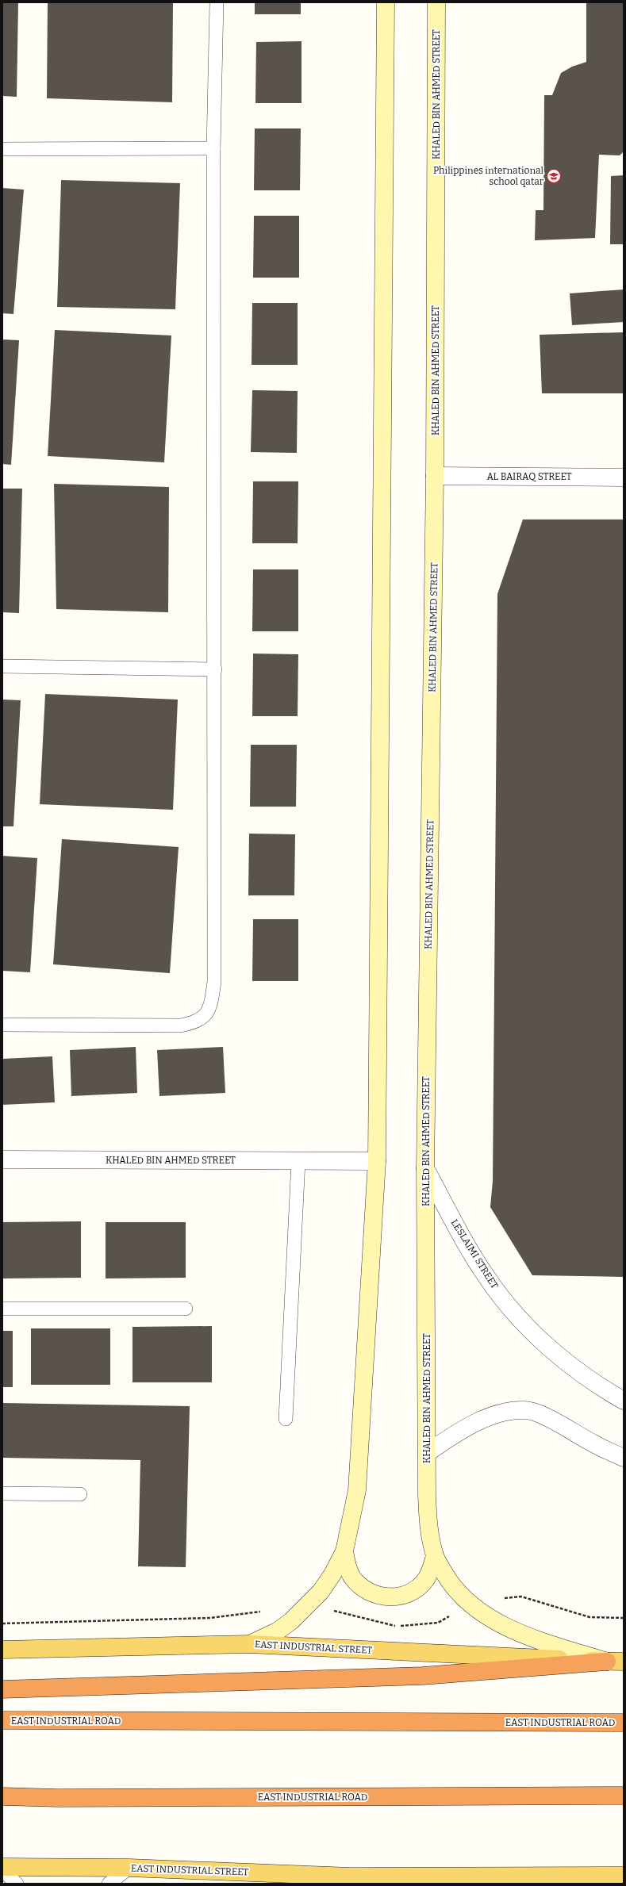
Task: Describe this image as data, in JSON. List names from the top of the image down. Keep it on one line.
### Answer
{"streets":{"highway":["EAST INDUSTRIAL ROAD"],"main road":["KHALED BIN AHMED STREET","EAST INDUSTRIAL STREET"],"street":["AL BAIRAQ STREET","LESLAIMI STREET"]},"crossings":[["KHALED BIN AHMED STREET","AL BAIRAQ STREET"],["KHALED BIN AHMED STREET","LESLAIMI STREET"],["KHALED BIN AHMED STREET","EAST INDUSTRIAL STREET"]],"places":{"school or university":["Philippines international school qatar"]}}
